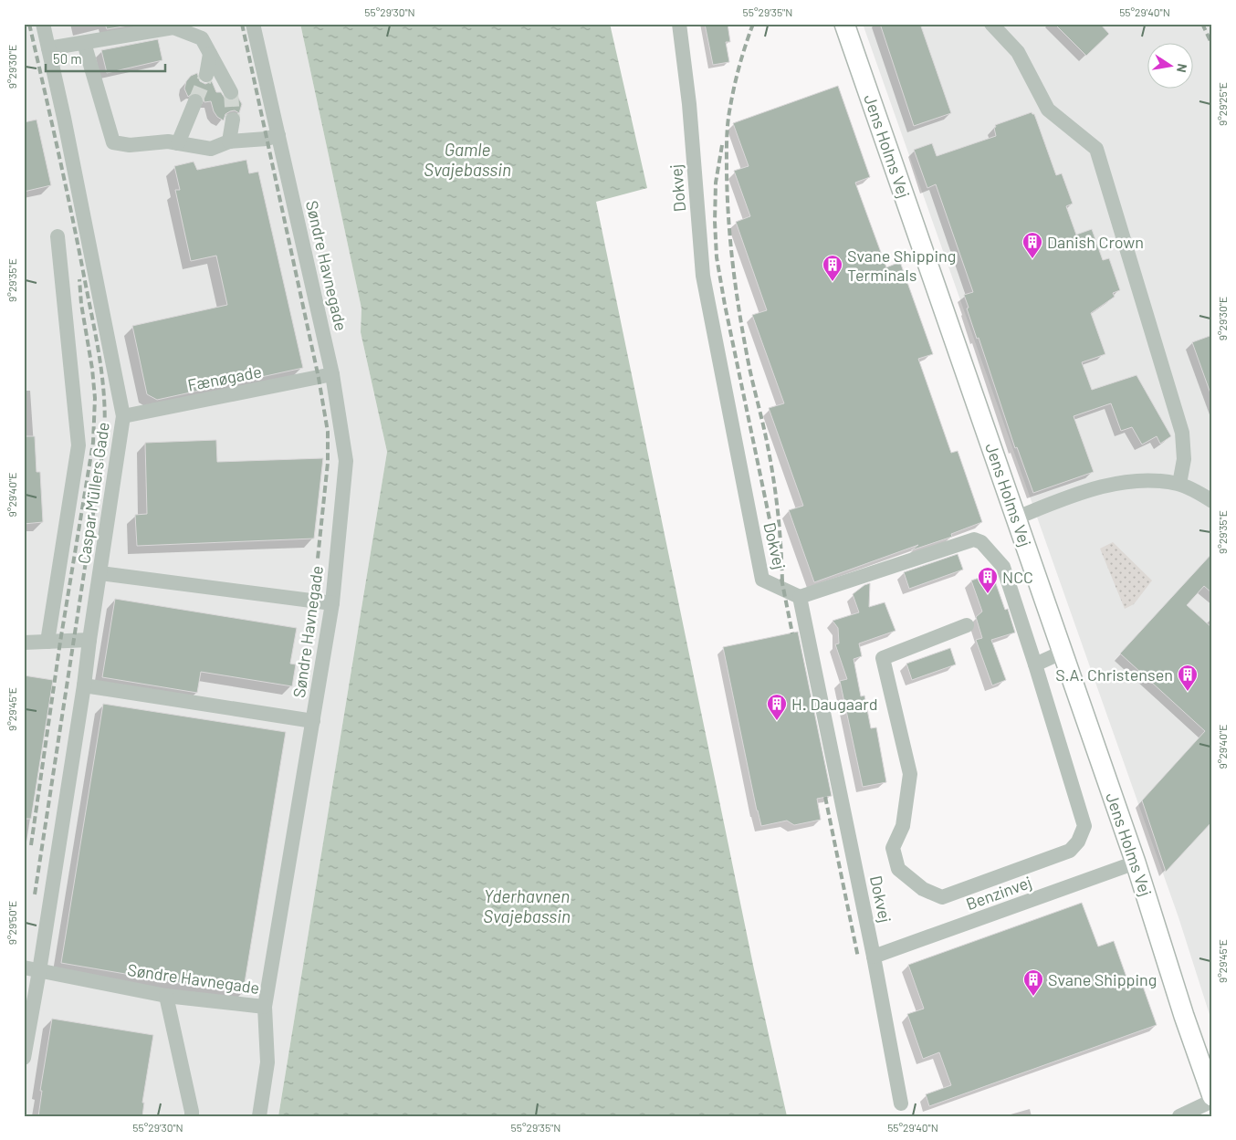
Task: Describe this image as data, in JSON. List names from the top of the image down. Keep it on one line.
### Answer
{"streets":{"main road":["Jens Holms Vej"],"street":["Dokvej","Søndre Havnegade","Fænøgade","Caspar Müllers Gade","Benzinvej"]},"crossings":[["Jens Holms Vej","Benzinvej"],["Dokvej","Benzinvej"],["Søndre Havnegade","Fænøgade"],["Søndre Havnegade","Caspar Müllers Gade"],["Fænøgade","Caspar Müllers Gade"]],"water":["Gamle Svajebassin","Yderhavnen Svajebassin"],"places":{"building":["Danish Crown","Svane Shipping Terminals","NCC","S.A. Christensen","H. Daugaard","Svane Shipping"]},"scale_bar":"50 m","north":"right","coordinates":["55°29'30\"N","55°29'35\"N","55°29'40\"N","9°29'30\"E","9°29'25\"E","9°29'35\"E","9°29'40\"E","9°29'45\"E","9°29'50\"E"]}
